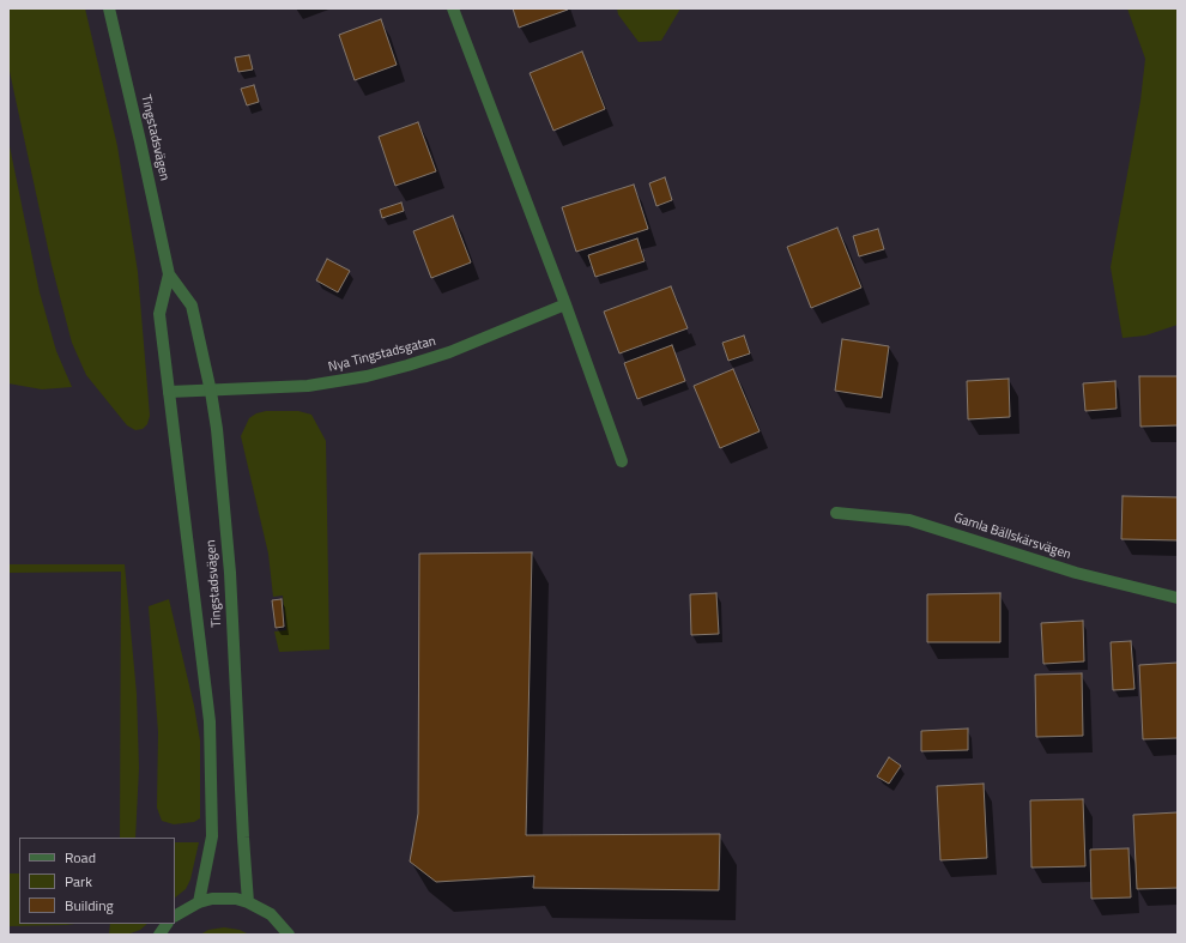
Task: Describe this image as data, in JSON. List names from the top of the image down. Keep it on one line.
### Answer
{"streets":{"street":["Tingstadsvägen","Nya Tingstadsgatan","Gamla Bällskärsvägen"]},"crossings":[["Tingstadsvägen","Nya Tingstadsgatan"]],"legend":["Road","Park","Building"]}
